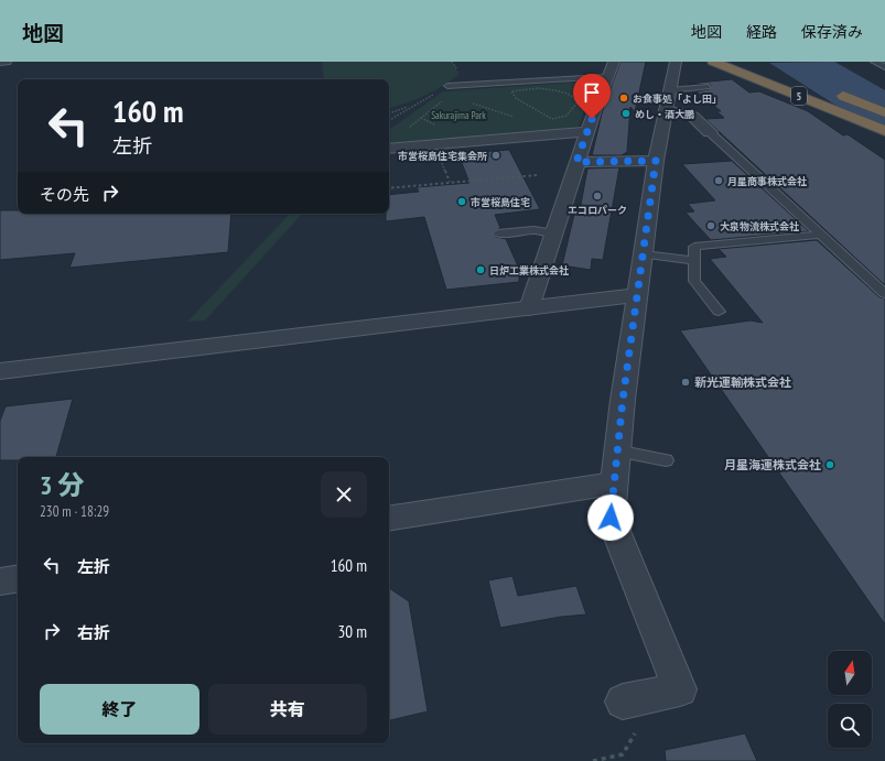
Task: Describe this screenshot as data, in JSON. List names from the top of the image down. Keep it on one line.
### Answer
{"streets":{"highway":["5"]},"parks":["Sakurajima Park"],"places":["お食事処「よし田」","めし・酒大鵬","市営桜島住宅集会所","月星商事株式会社","エコロパーク","市営桜島住宅","大泉物流株式会社","日炉工業株式会社","新光運輸株式会社","月星海運株式会社"],"north":"top","page":{"header":"地図","nav":["地図","経路","保存済み"],"turn":["160 m","左折"],"then":"その先","heading":["3 分","230 m · 18:29"],"list":[{"name":"左折","value":"160 m"},{"name":"右折","value":"30 m"}],"buttons":["終了","共有"]}}
